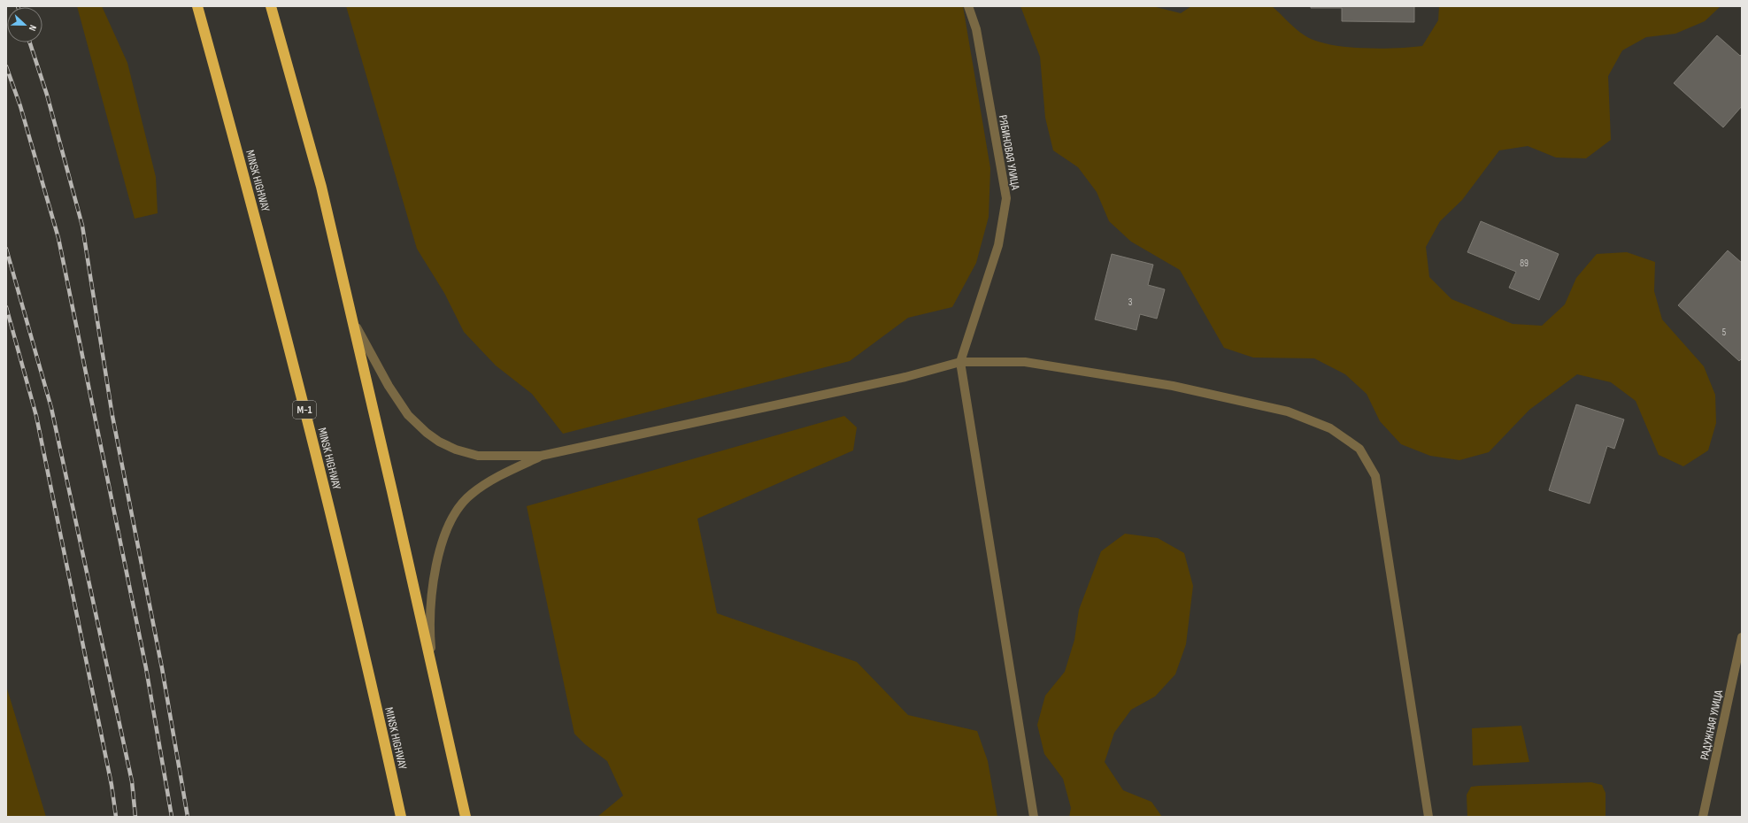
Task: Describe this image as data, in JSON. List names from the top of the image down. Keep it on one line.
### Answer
{"streets":{"highway":["MINSK HIGHWAY","М-1"],"street":["РЯБИНОВАЯ УЛИЦА","РАДУЖНАЯ УЛИЦА"]},"house_numbers":["89","3","5"],"north":"right"}
